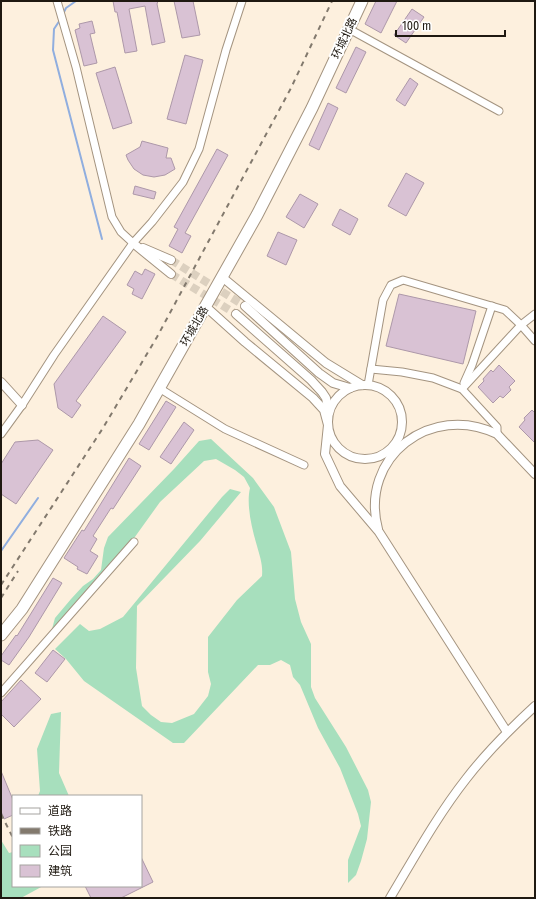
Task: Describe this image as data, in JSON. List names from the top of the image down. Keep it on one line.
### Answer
{"streets":{"main road":["环城北路"]},"legend":["道路","铁路","公园","建筑"],"scale_bar":"100 m"}
